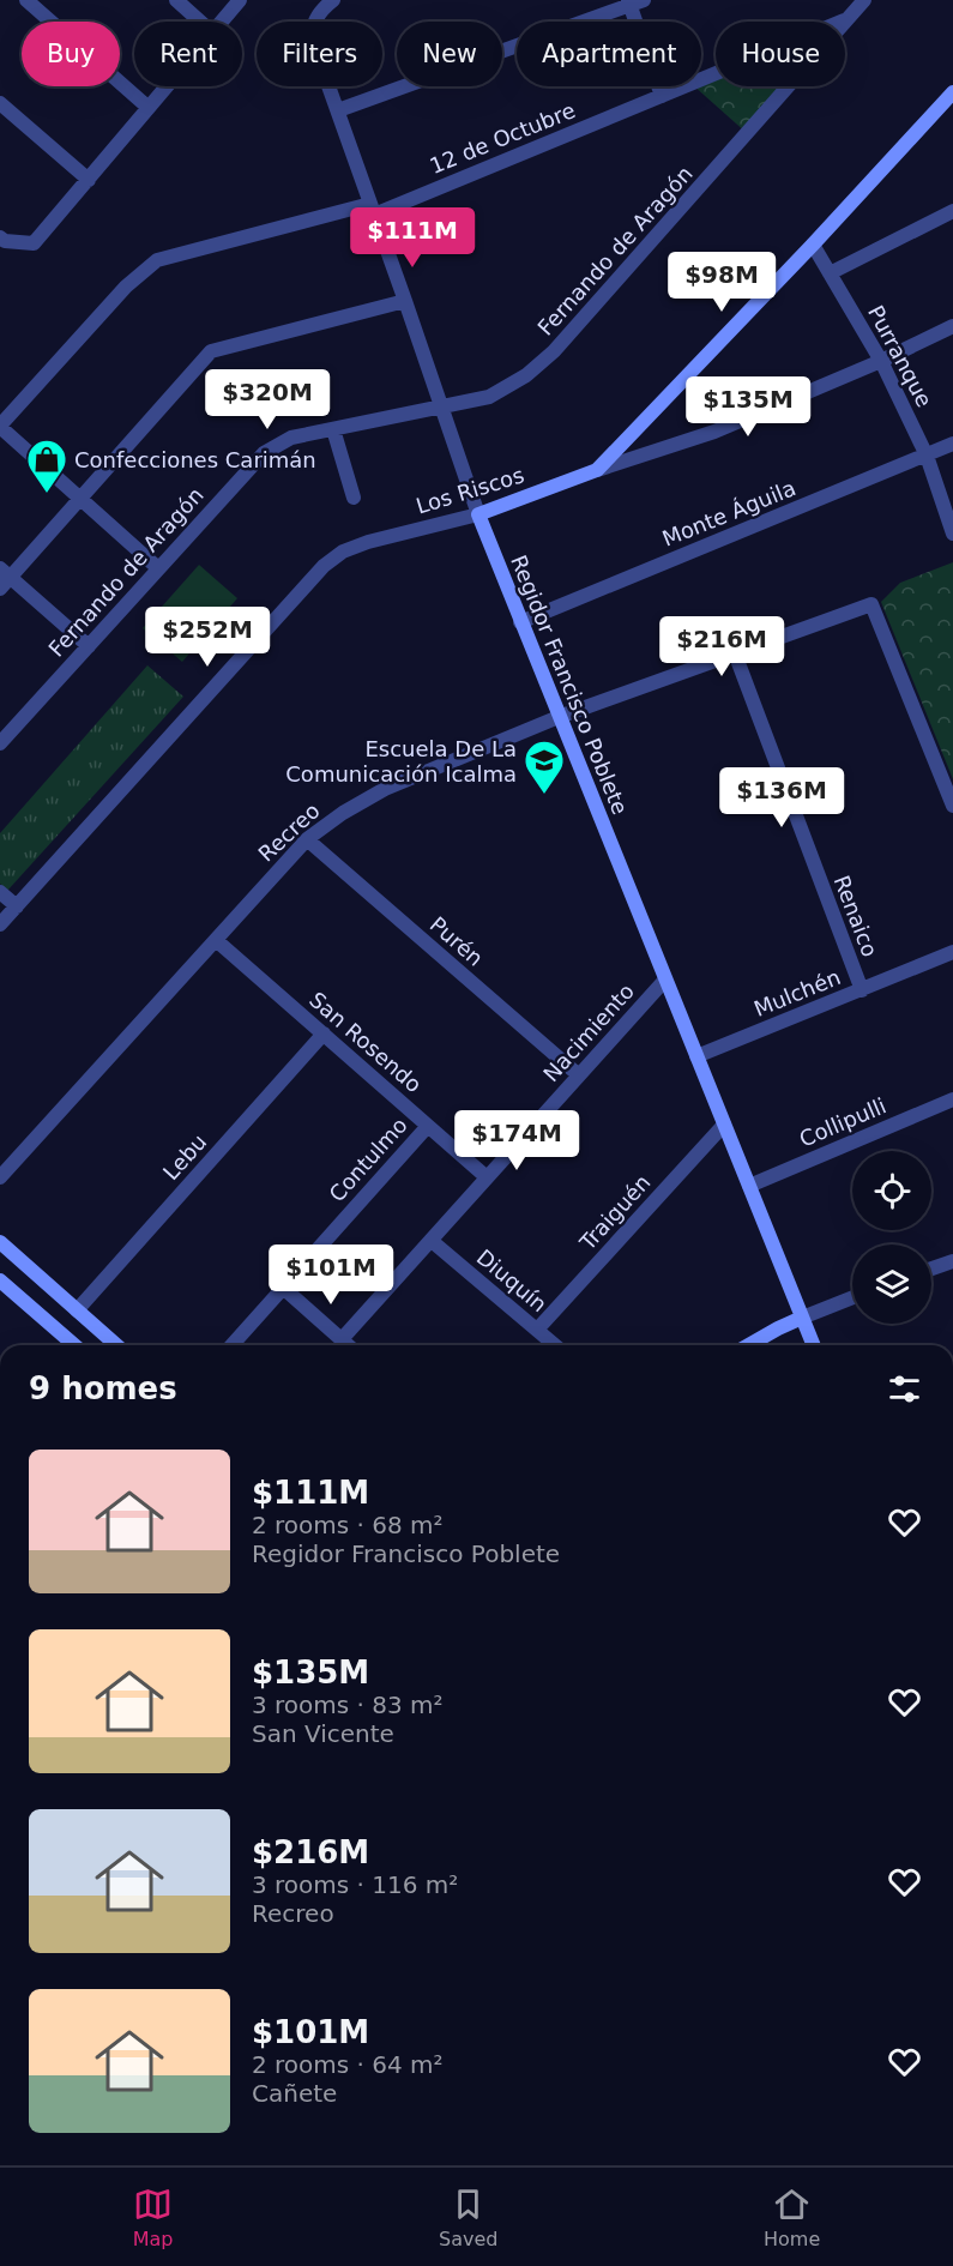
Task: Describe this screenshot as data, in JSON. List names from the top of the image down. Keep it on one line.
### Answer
{"streets":{"street":["12 de Octubre","Fernando de Aragón","Purranque","Los Riscos","Monte Águila","Regidor Francisco Poblete","Recreo","Renaico","Purén","Mulchén","Nacimiento","San Rosendo","Collipulli","Lebu","Contulmo","Traiguén","Diuquín"]},"crossings":[["12 de Octubre","Fernando de Aragón"],["12 de Octubre","Regidor Francisco Poblete"],["Fernando de Aragón","Regidor Francisco Poblete"],["Purranque","Los Riscos"],["Purranque","Monte Águila"],["Los Riscos","Regidor Francisco Poblete"],["Monte Águila","Regidor Francisco Poblete"],["Regidor Francisco Poblete","Recreo"],["Regidor Francisco Poblete","Mulchén"],["Regidor Francisco Poblete","Nacimiento"],["Regidor Francisco Poblete","Collipulli"],["Regidor Francisco Poblete","Traiguén"],["Recreo","Renaico"],["Recreo","Purén"],["Recreo","San Rosendo"],["Renaico","Mulchén"],["Purén","Nacimiento"],["Nacimiento","San Rosendo"],["Nacimiento","Diuquín"],["San Rosendo","Lebu"],["San Rosendo","Contulmo"],["Traiguén","Diuquín"]],"places":{"shop":["Confecciones Carimán"],"school or university":["Escuela De La Comunicación Icalma"]},"page":{"chip":["Buy","Rent","Filters","New","Apartment","House"],"price":["$111M","$98M","$320M","$135M","$252M","$216M","$136M","$174M","$101M"],"heading":"9 homes","list":[{"name":"$111M","note":"2 rooms · 68 m² · Regidor Francisco Poblete"},{"name":"$135M","note":"3 rooms · 83 m² · San Vicente"},{"name":"$216M","note":"3 rooms · 116 m² · Recreo"},{"name":"$101M","note":"2 rooms · 64 m² · Cañete"}],"tabs":["Map","Saved","Home"]}}
